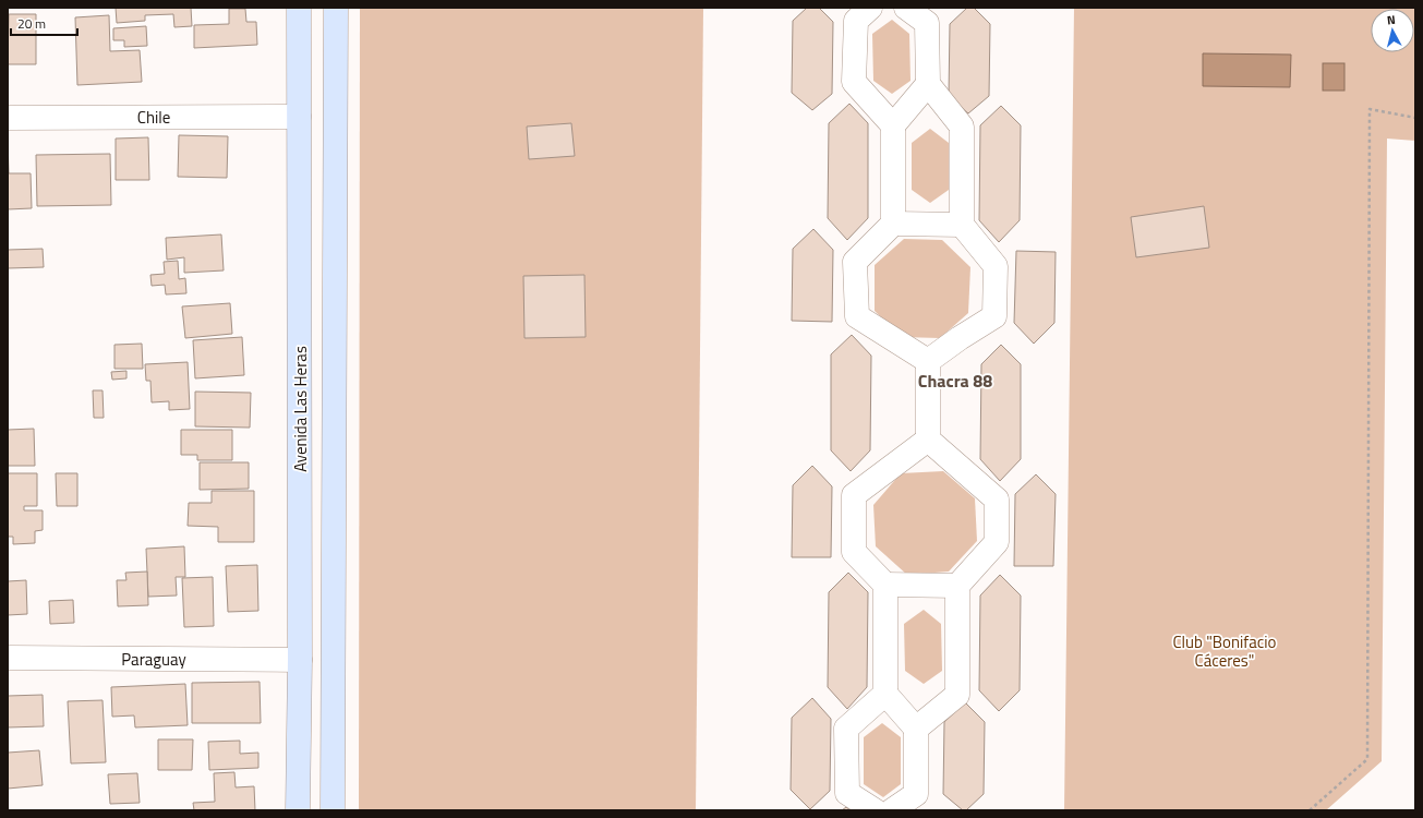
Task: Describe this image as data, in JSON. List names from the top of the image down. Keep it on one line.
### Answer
{"streets":{"main road":["Avenida Las Heras"],"street":["Chile","Paraguay"]},"crossings":[["Chile","Avenida Las Heras"],["Avenida Las Heras","Paraguay"]],"districts":["Chacra 88"],"parks":["Club \"Bonifacio Cáceres\""],"scale_bar":"20 m","north":"top"}
